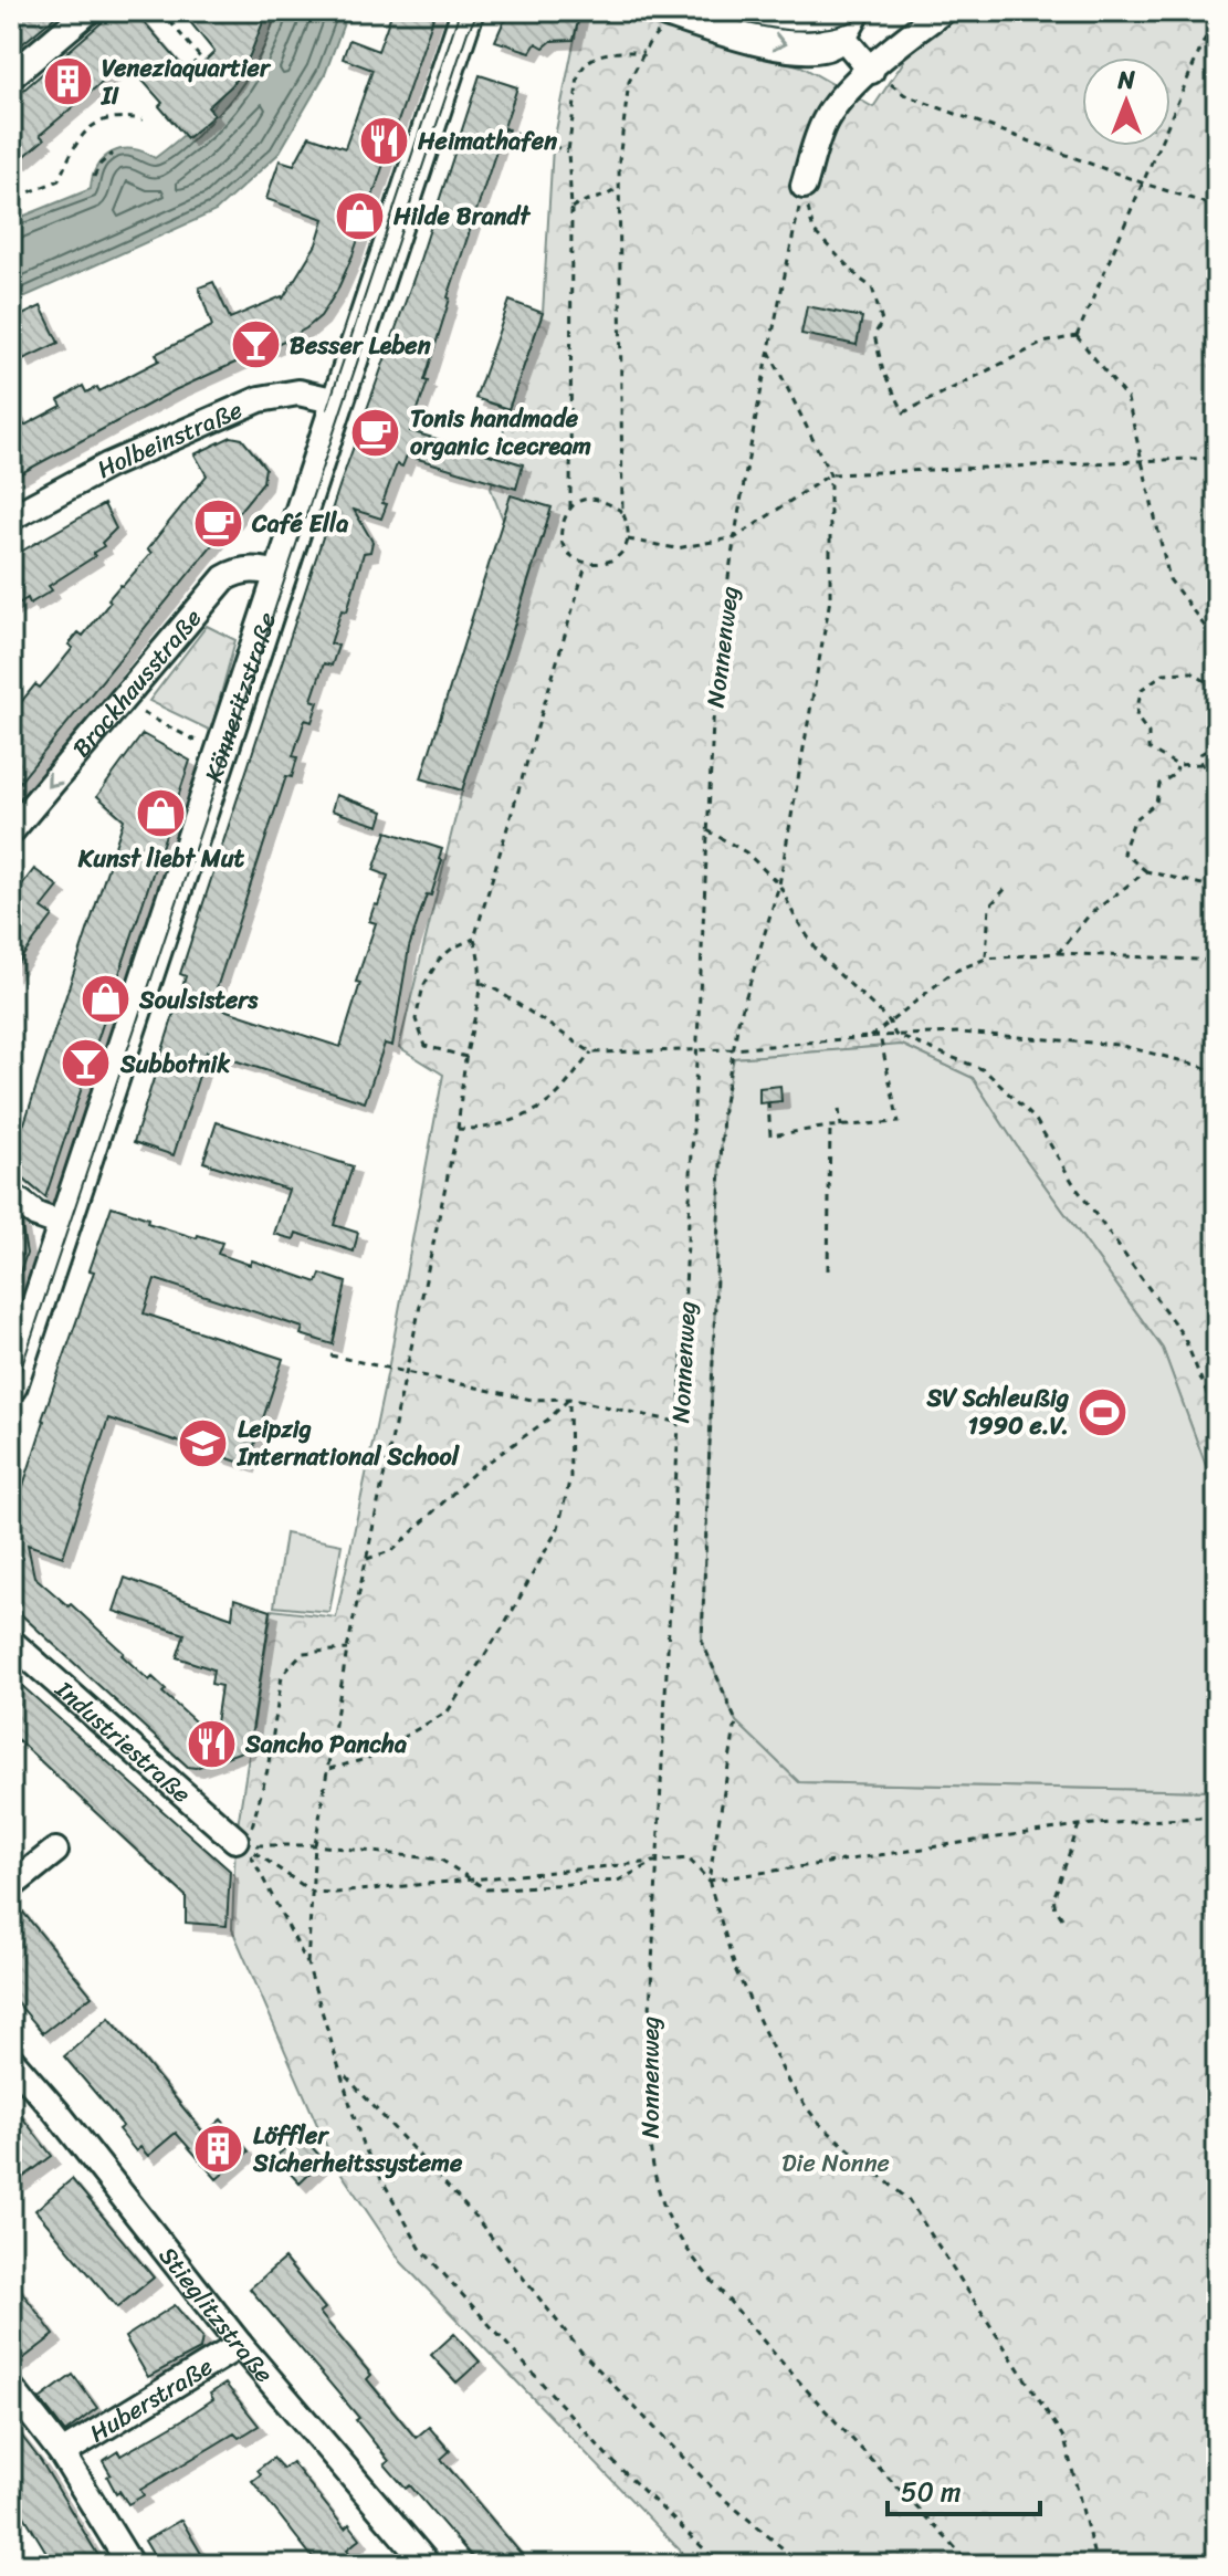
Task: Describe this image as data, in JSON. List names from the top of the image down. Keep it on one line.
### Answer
{"streets":{"main road":["Könneritzstraße"],"street":["Holbeinstraße","Brockhausstraße","Industriestraße","Stieglitzstraße","Huberstraße"],"path":["Nonnenweg"]},"crossings":[["Holbeinstraße","Könneritzstraße"],["Brockhausstraße","Könneritzstraße"],["Stieglitzstraße","Huberstraße"]],"one_way":["Brockhausstraße"],"parks":["Die Nonne"],"places":{"building":["Veneziaquartier II","Löffler Sicherheitssysteme"],"restaurant":["Heimathafen","Sancho Pancha"],"shop":["Hilde Brandt","Kunst liebt Mut","Soulsisters"],"bar":["Besser Leben","Subbotnik"],"cafe":["Tonis handmade organic icecream","Café Ella"],"sports":["SV Schleußig 1990 e.V."],"school or university":["Leipzig International School"]},"scale_bar":"50 m","north":"top"}
